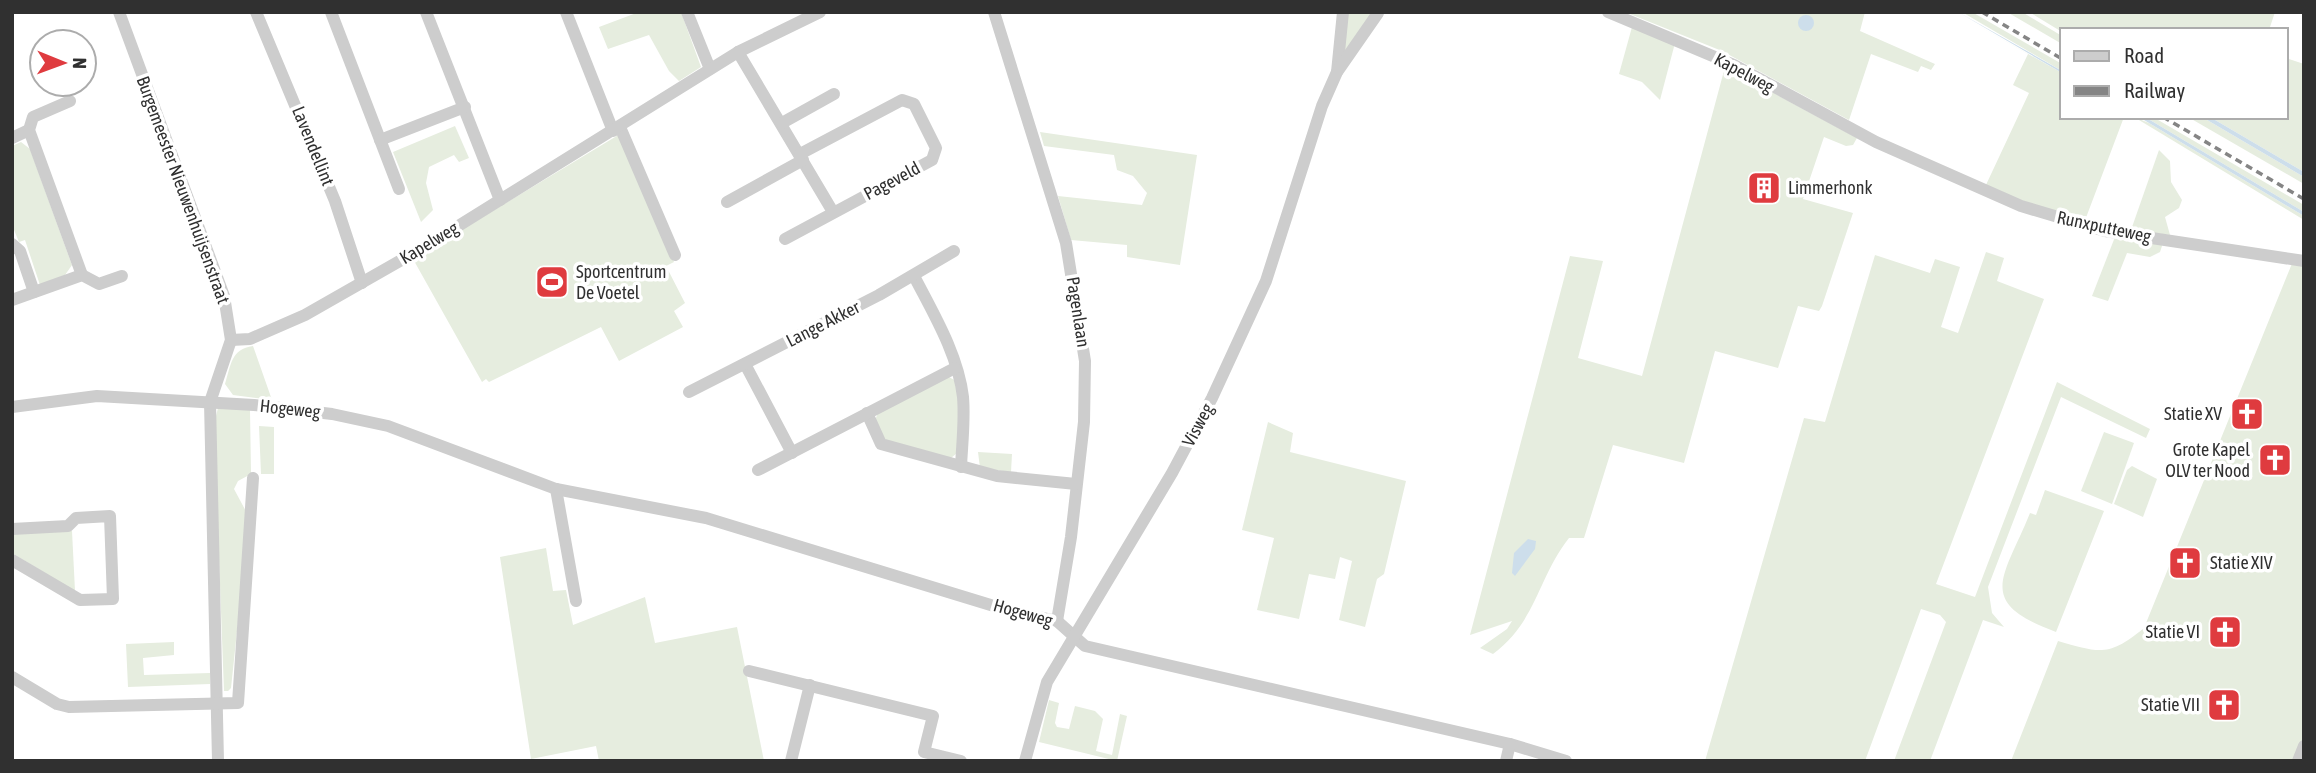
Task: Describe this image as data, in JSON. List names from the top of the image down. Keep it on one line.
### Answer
{"streets":{"street":["Kapelweg","Lavendellint","Pageveld","Burgemeester Nieuwenhuijsenstraat","Runxputteweg","Pagenlaan","Lange Akker","Hogeweg","Visweg"]},"crossings":[["Kapelweg","Lavendellint"],["Kapelweg","Burgemeester Nieuwenhuijsenstraat"],["Kapelweg","Runxputteweg"],["Burgemeester Nieuwenhuijsenstraat","Hogeweg"],["Pagenlaan","Hogeweg"],["Hogeweg","Visweg"]],"places":{"building":["Limmerhonk"],"sports":["Sportcentrum De Voetel"],"church":["Statie XV","Grote Kapel OLV ter Nood","Statie XIV","Statie VI","Statie VII"]},"legend":["Road","Railway"],"north":"right"}
